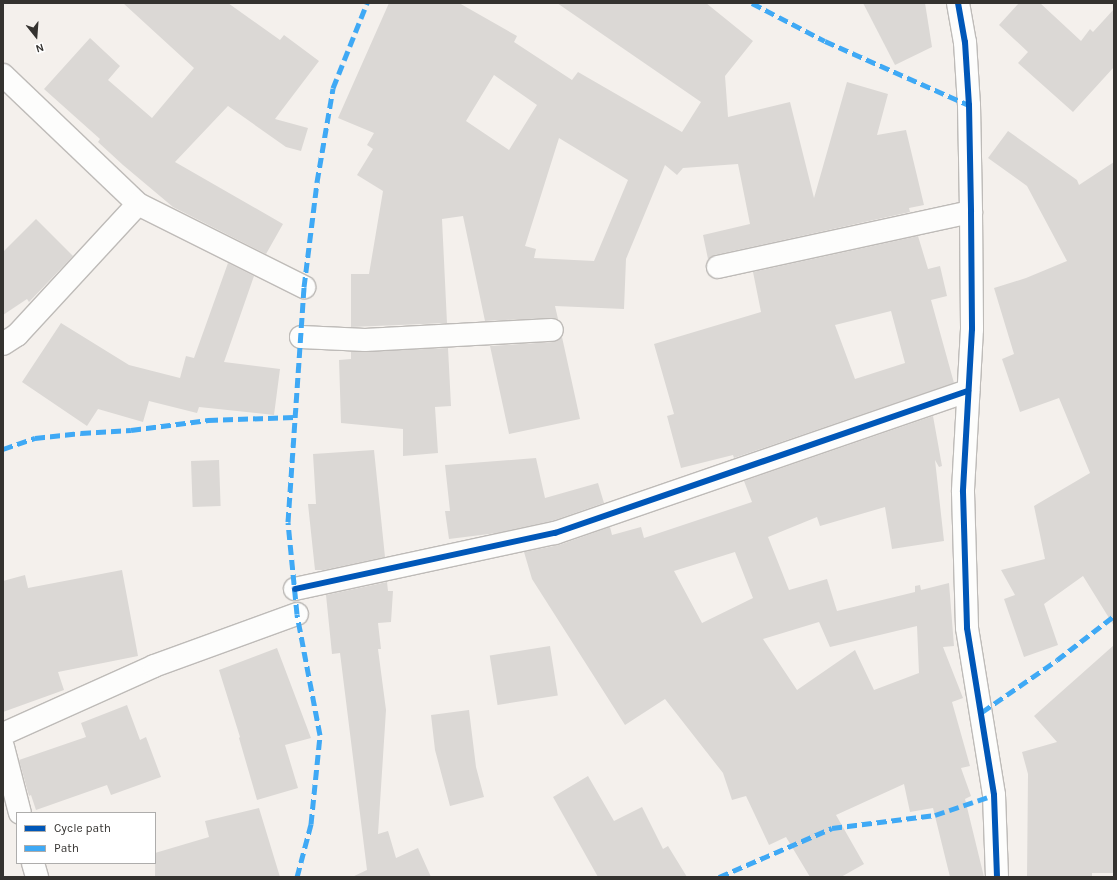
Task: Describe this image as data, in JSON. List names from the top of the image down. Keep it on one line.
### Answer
{"legend":["Cycle path","Path"],"north":"bottom"}
